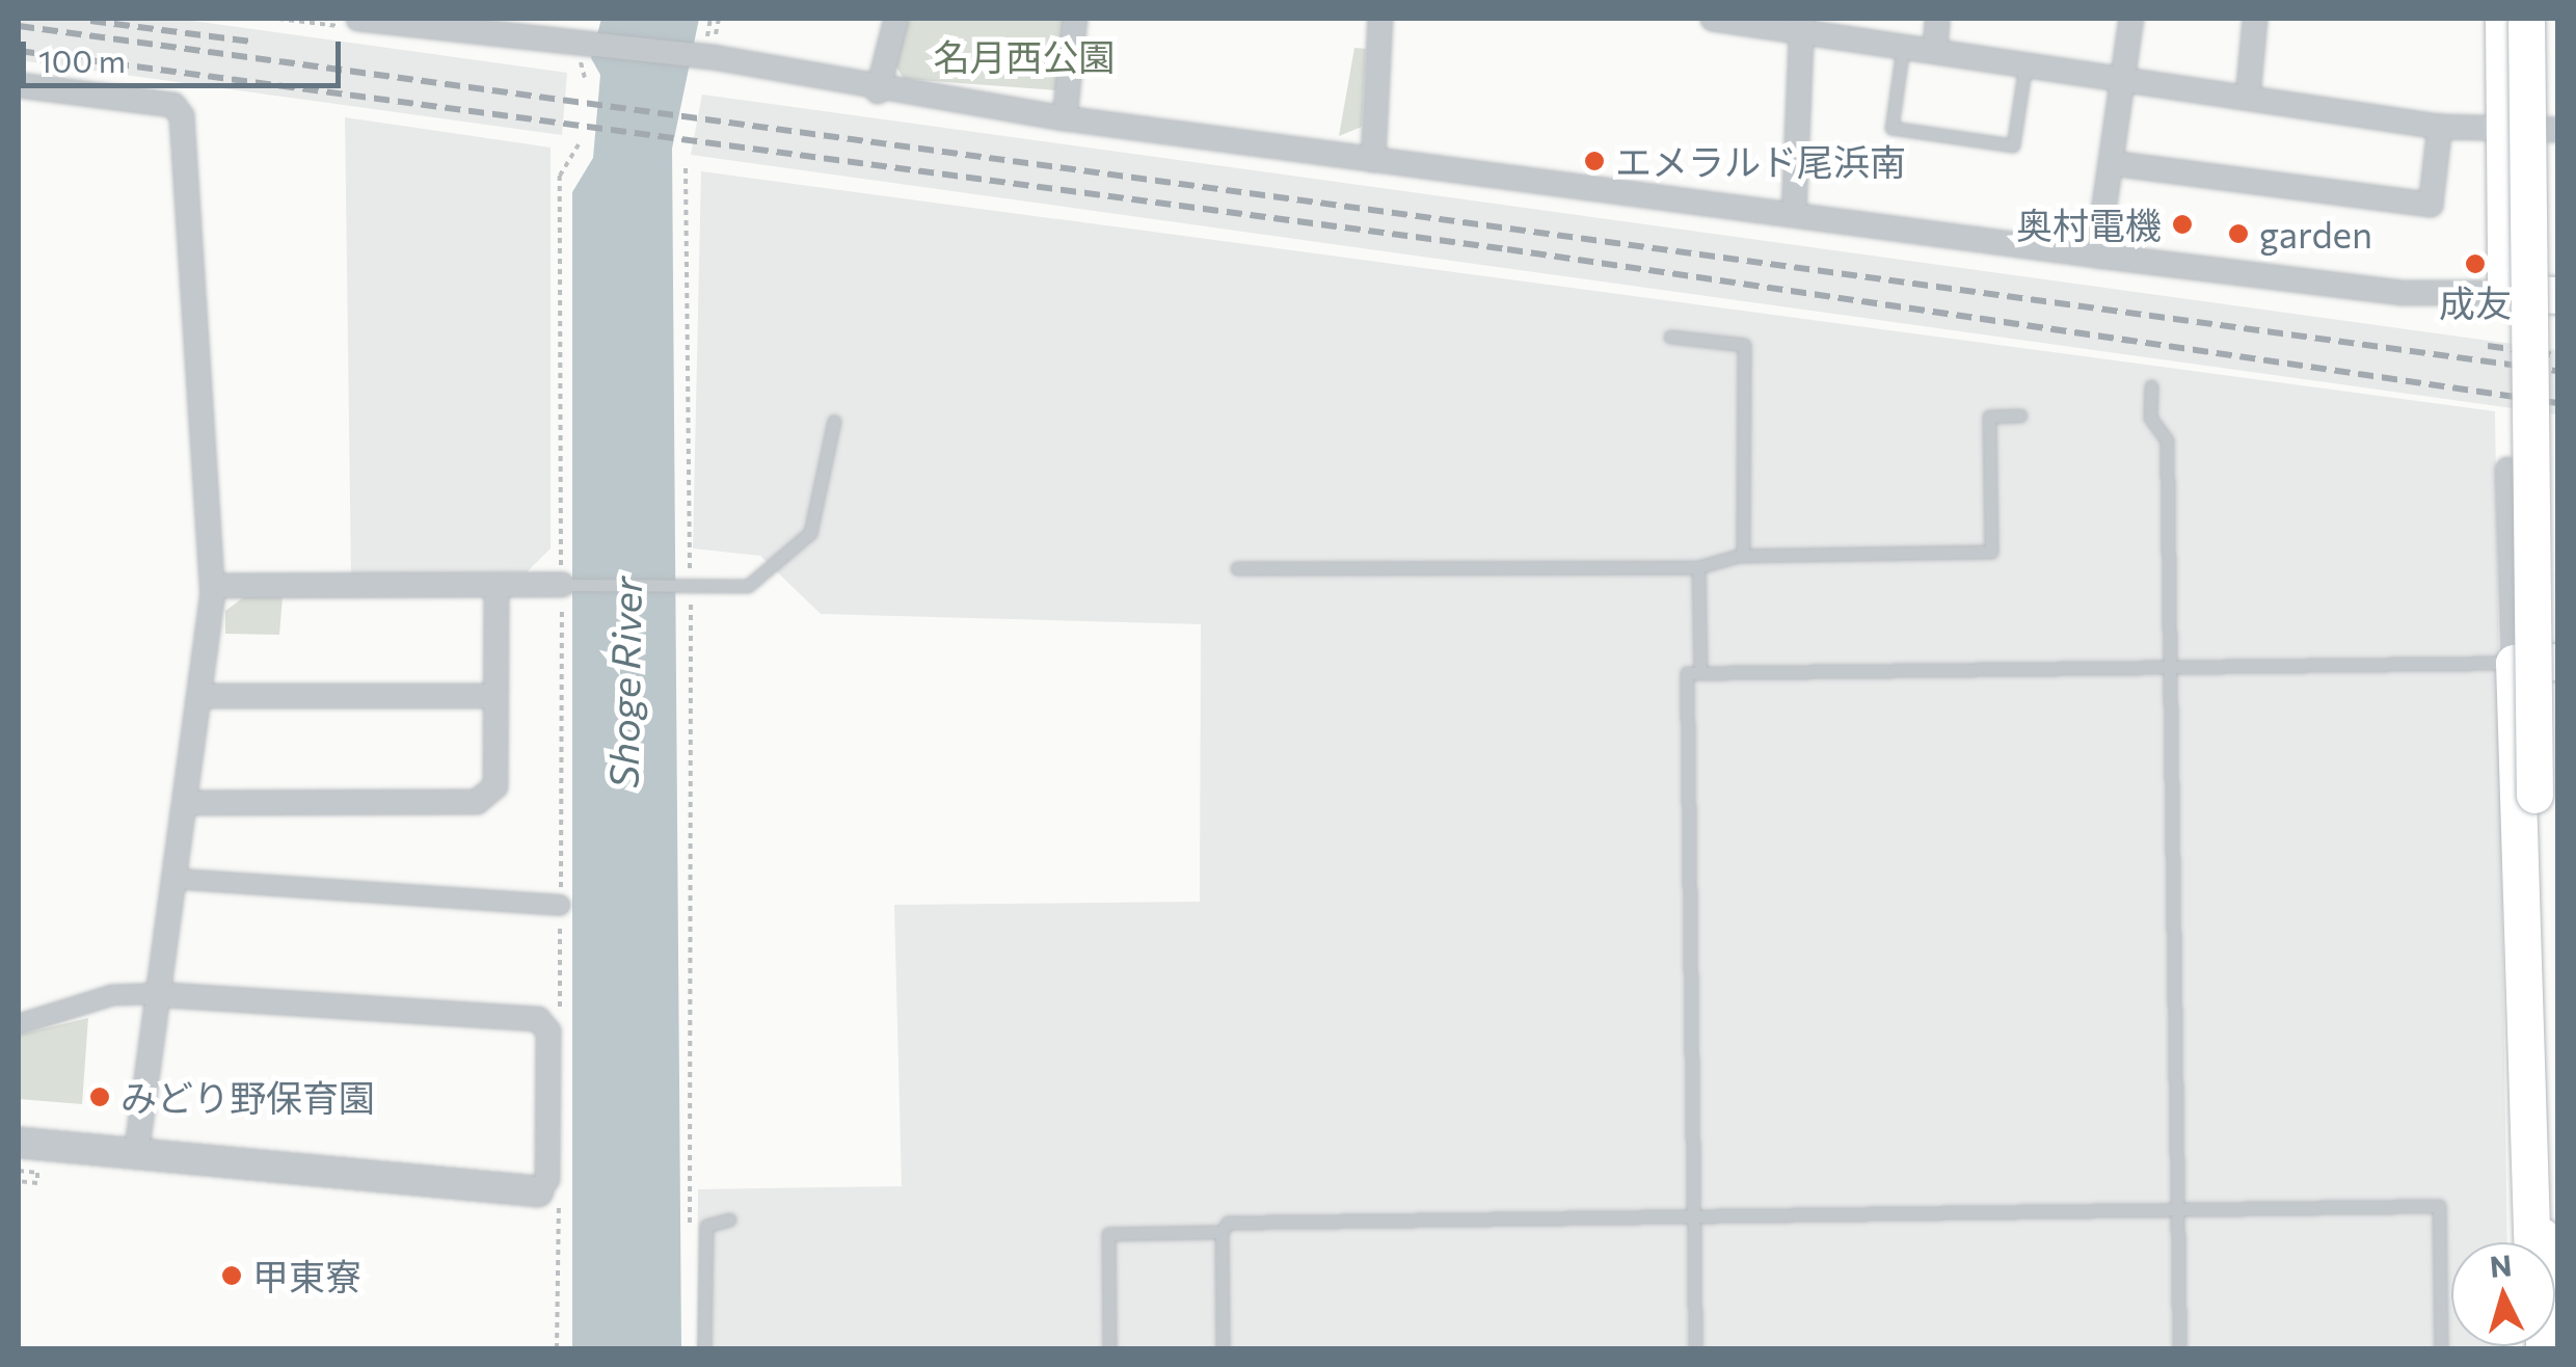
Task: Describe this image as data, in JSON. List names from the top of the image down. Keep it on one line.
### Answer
{"water":["Shoge River"],"parks":["名月西公園"],"places":["エメラルド尾浜南","奥村電機","garden","成友","みどり野保育園","甲東寮"],"scale_bar":"100 m","north":"top"}
